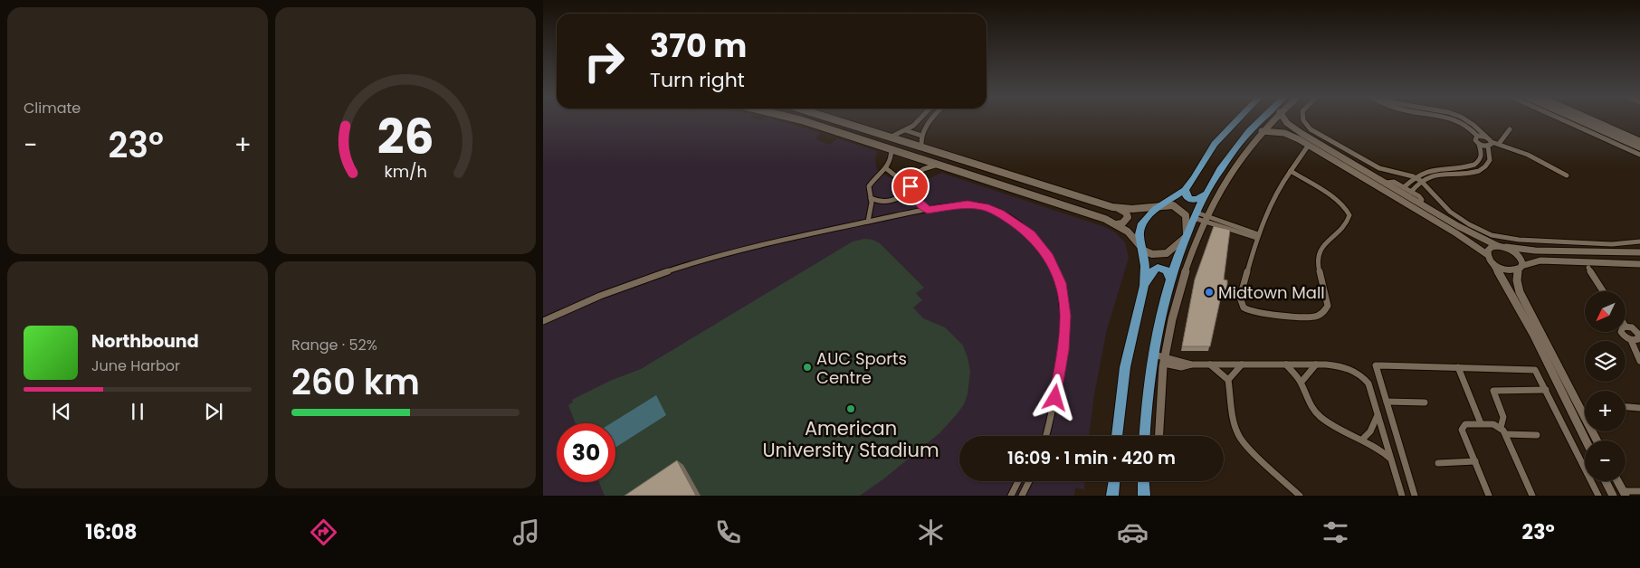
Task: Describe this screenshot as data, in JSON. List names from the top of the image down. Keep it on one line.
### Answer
{"places":["Midtown Mall","AUC Sports Centre","American University Stadium"],"north":"bottom left","page":{"tile":["Climate",["Range · 52%","260 km"]],"turn":["370 m","Turn right"],"heat":["−","23°","+"],"map_buttons":["+","−"],"song":["Northbound","June Harbor"],"limit":"30","trip":"16:09 · 1 min · 420 m","tabs":["16:08","23°"],"gauge":["26","km/h"]}}
